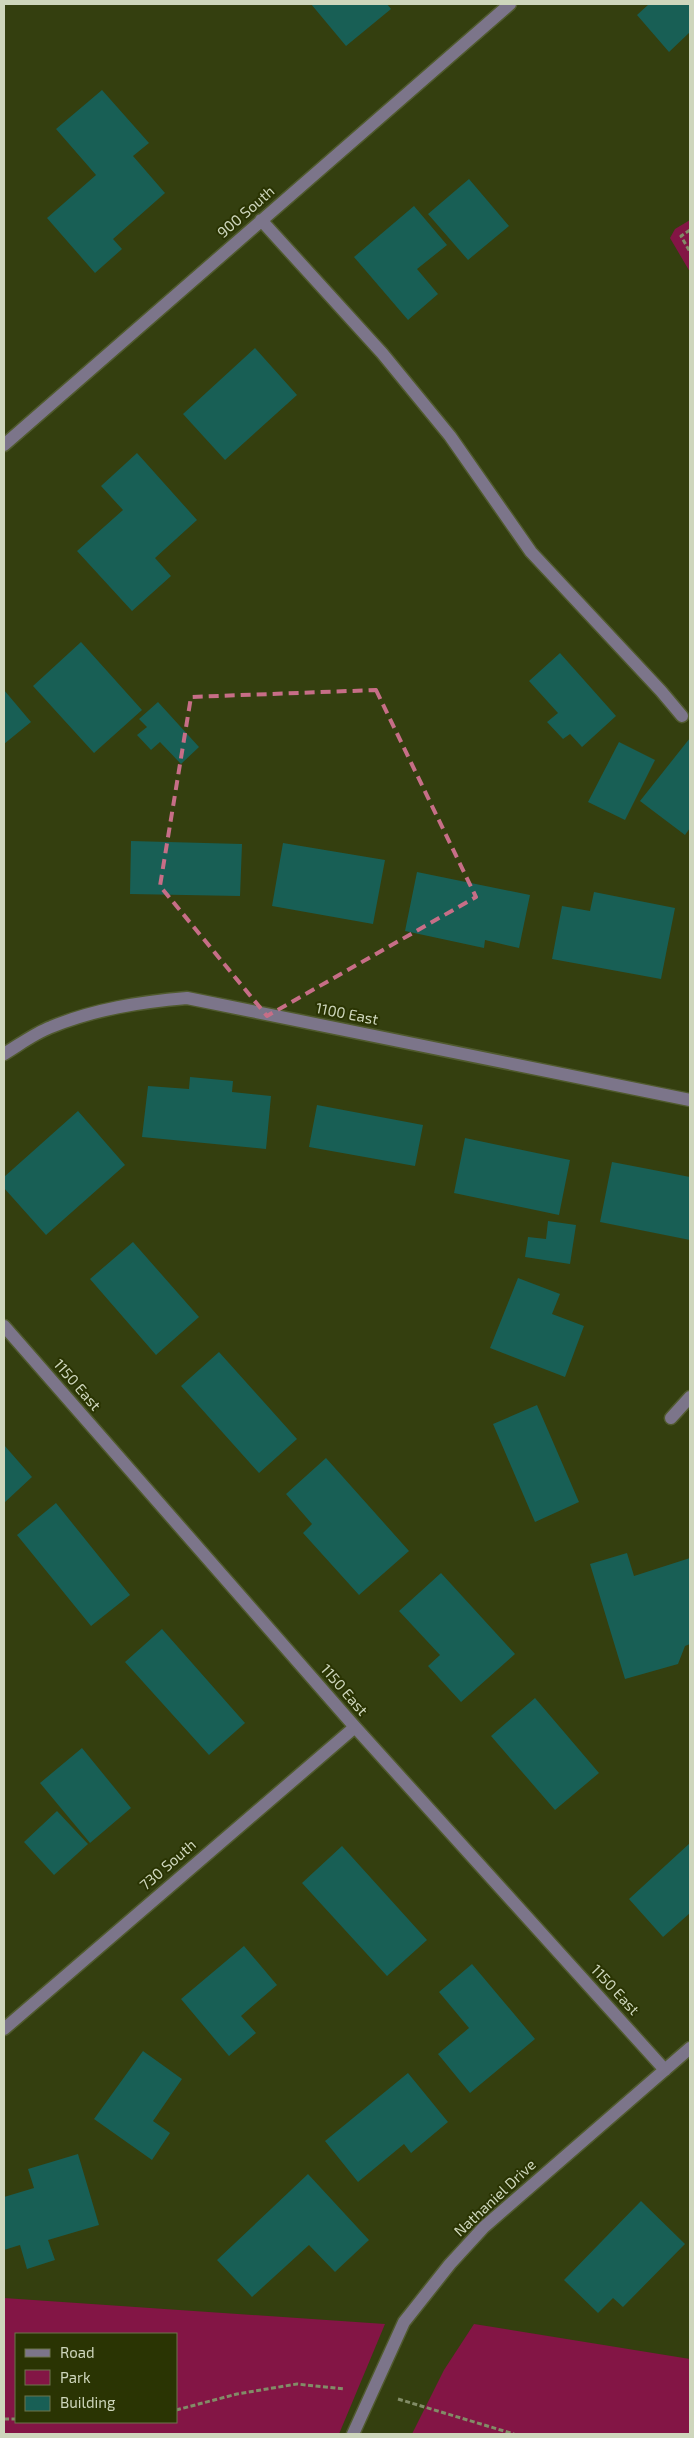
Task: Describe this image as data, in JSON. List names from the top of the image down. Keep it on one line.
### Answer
{"streets":{"street":["900 South","1100 East","1150 East","730 South","Nathaniel Drive"]},"crossings":[["1150 East","730 South"],["1150 East","Nathaniel Drive"]],"legend":["Road","Park","Building"]}
